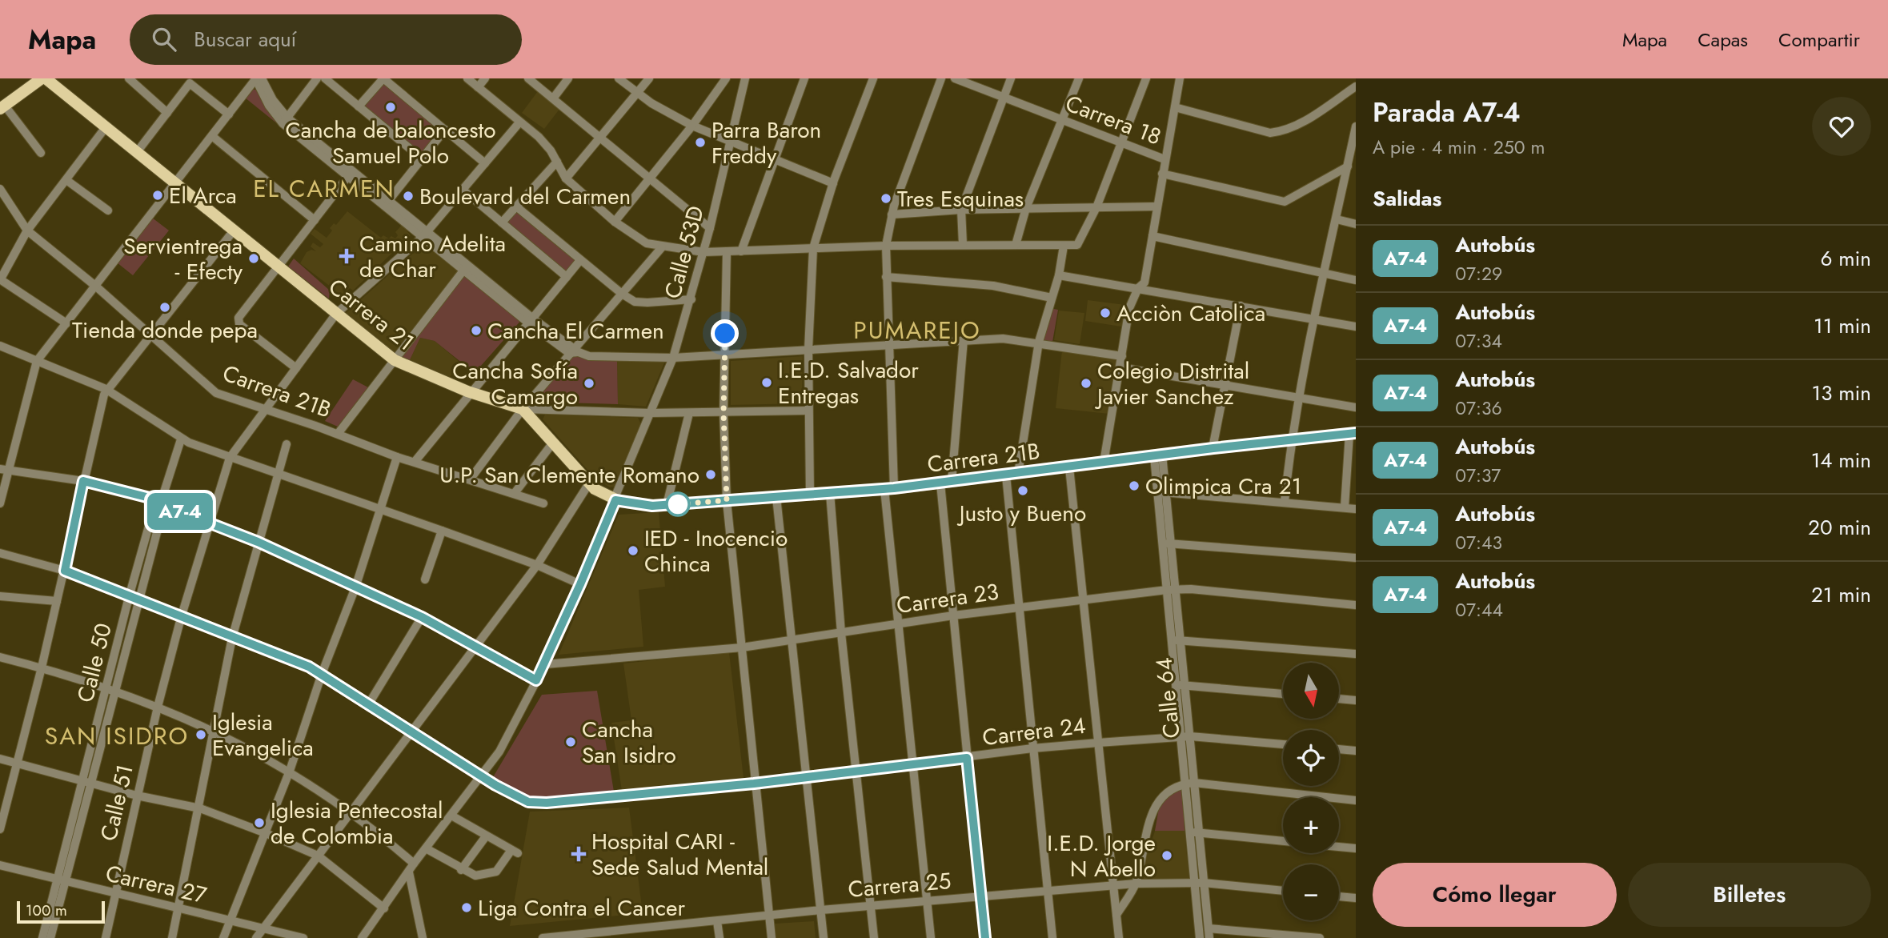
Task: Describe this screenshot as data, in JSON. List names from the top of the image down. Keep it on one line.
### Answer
{"streets":{"main road":["Carrera 21","Carrera 21B"],"street":["Carrera 18","Calle 53D","Carrera 23","Calle 50","Calle 64","Carrera 24","Calle 51","Carrera 27","Carrera 25"]},"crossings":[["Calle 53D","Carrera 21"],["Calle 53D","Carrera 21B"],["Calle 53D","Carrera 23"],["Calle 53D","Carrera 24"],["Carrera 21","Calle 51"],["Carrera 21B","Calle 64"],["Carrera 21B","Calle 51"],["Carrera 23","Calle 64"],["Calle 50","Carrera 24"],["Calle 50","Carrera 27"],["Calle 64","Carrera 24"],["Calle 64","Carrera 25"],["Carrera 24","Calle 51"],["Calle 51","Carrera 27"]],"districts":["EL CARMEN","PUMAREJO","SAN ISIDRO"],"places":{"other":["Cancha de baloncesto Samuel Polo","Parra Baron Freddy","El Arca","Boulevard del Carmen","Tres Esquinas","Servientrega - Efecty","Tienda donde pepa","Acciòn Catolica","Cancha El Carmen","I.E.D. Salvador Entregas","Cancha Sofía Camargo","Colegio Distrital Javier Sanchez","U.P. San Clemente Romano","Olimpica Cra 21","Justo y Bueno","IED - Inocencio Chinca","Iglesia Evangelica","Cancha San Isidro","Iglesia Pentecostal de Colombia","I.E.D. Jorge N Abello","Liga Contra el Cancer"],"health":["Camino Adelita de Char","Hospital CARI - Sede Salud Mental"]},"lines":["bus line A7-4"],"scale_bar":"100 m","north":"bottom","page":{"header":"Mapa","search":"Buscar aquí","nav":["Mapa","Capas","Compartir"],"on_map":"A7-4","heading":[["Parada A7-4","A pie · 4 min · 250 m"],"Salidas"],"list":[{"mark":"A7-4","name":"Autobús","note":"07:29","value":"6 min"},{"mark":"A7-4","name":"Autobús","note":"07:34","value":"11 min"},{"mark":"A7-4","name":"Autobús","note":"07:36","value":"13 min"},{"mark":"A7-4","name":"Autobús","note":"07:37","value":"14 min"},{"mark":"A7-4","name":"Autobús","note":"07:43","value":"20 min"},{"mark":"A7-4","name":"Autobús","note":"07:44","value":"21 min"}],"map_buttons":["+","−"],"buttons":["Cómo llegar","Billetes"],"scale":"100 m"}}
